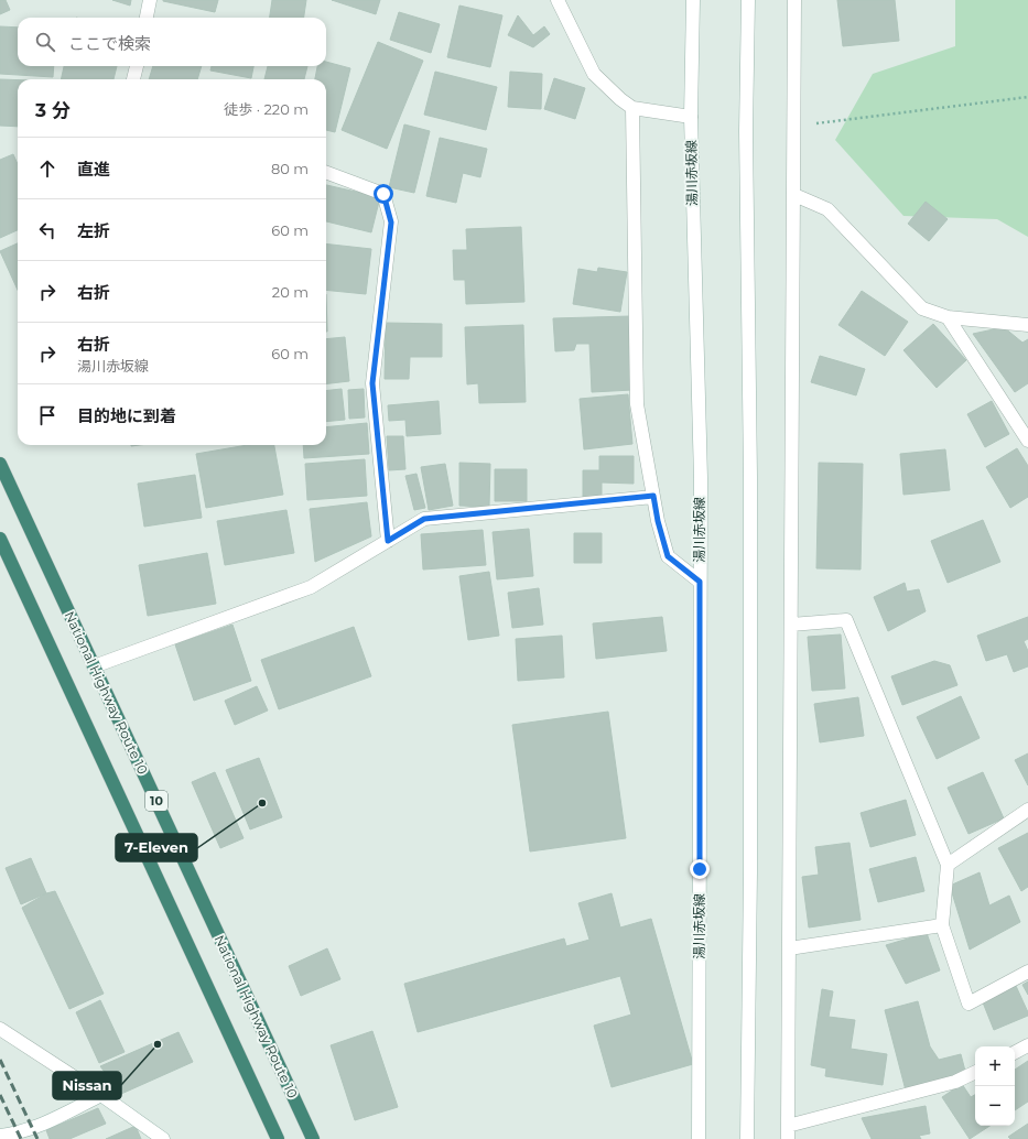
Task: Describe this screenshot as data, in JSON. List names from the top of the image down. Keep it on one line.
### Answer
{"streets":{"highway":["National Highway Route 10","10"],"street":["湯川赤坂線"]},"places":["7-Eleven","Nissan"],"page":{"search":"ここで検索","heading":["3 分","徒歩 · 220 m"],"list":[["直進","80 m"],["左折","60 m"],["右折","20 m"],["右折","湯川赤坂線","60 m"],"目的地に到着"],"map_buttons":["+","−"]}}
